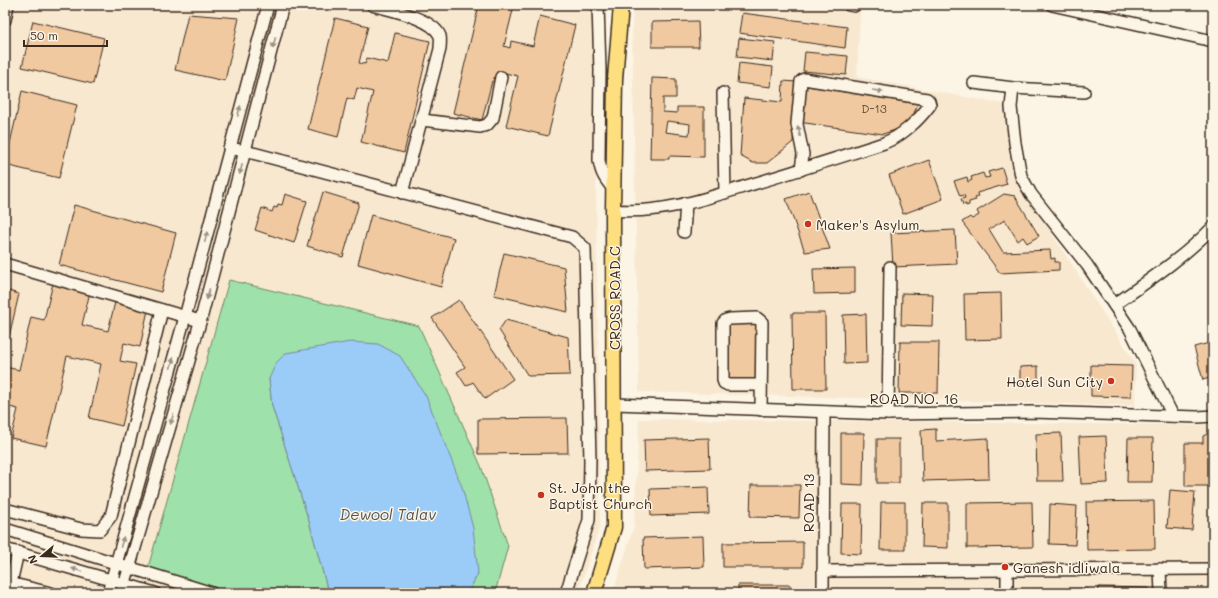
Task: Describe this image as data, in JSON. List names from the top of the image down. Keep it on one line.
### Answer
{"streets":{"main road":["CROSS ROAD C"],"street":["ROAD NO. 16","ROAD 13"]},"crossings":[["CROSS ROAD C","ROAD NO. 16"],["ROAD NO. 16","ROAD 13"]],"water":["Dewool Talav"],"places":["Maker's Asylum","Hotel Sun City","St. John the Baptist Church","Ganesh idliwala"],"house_numbers":["D-13"],"scale_bar":"50 m","north":"left"}
